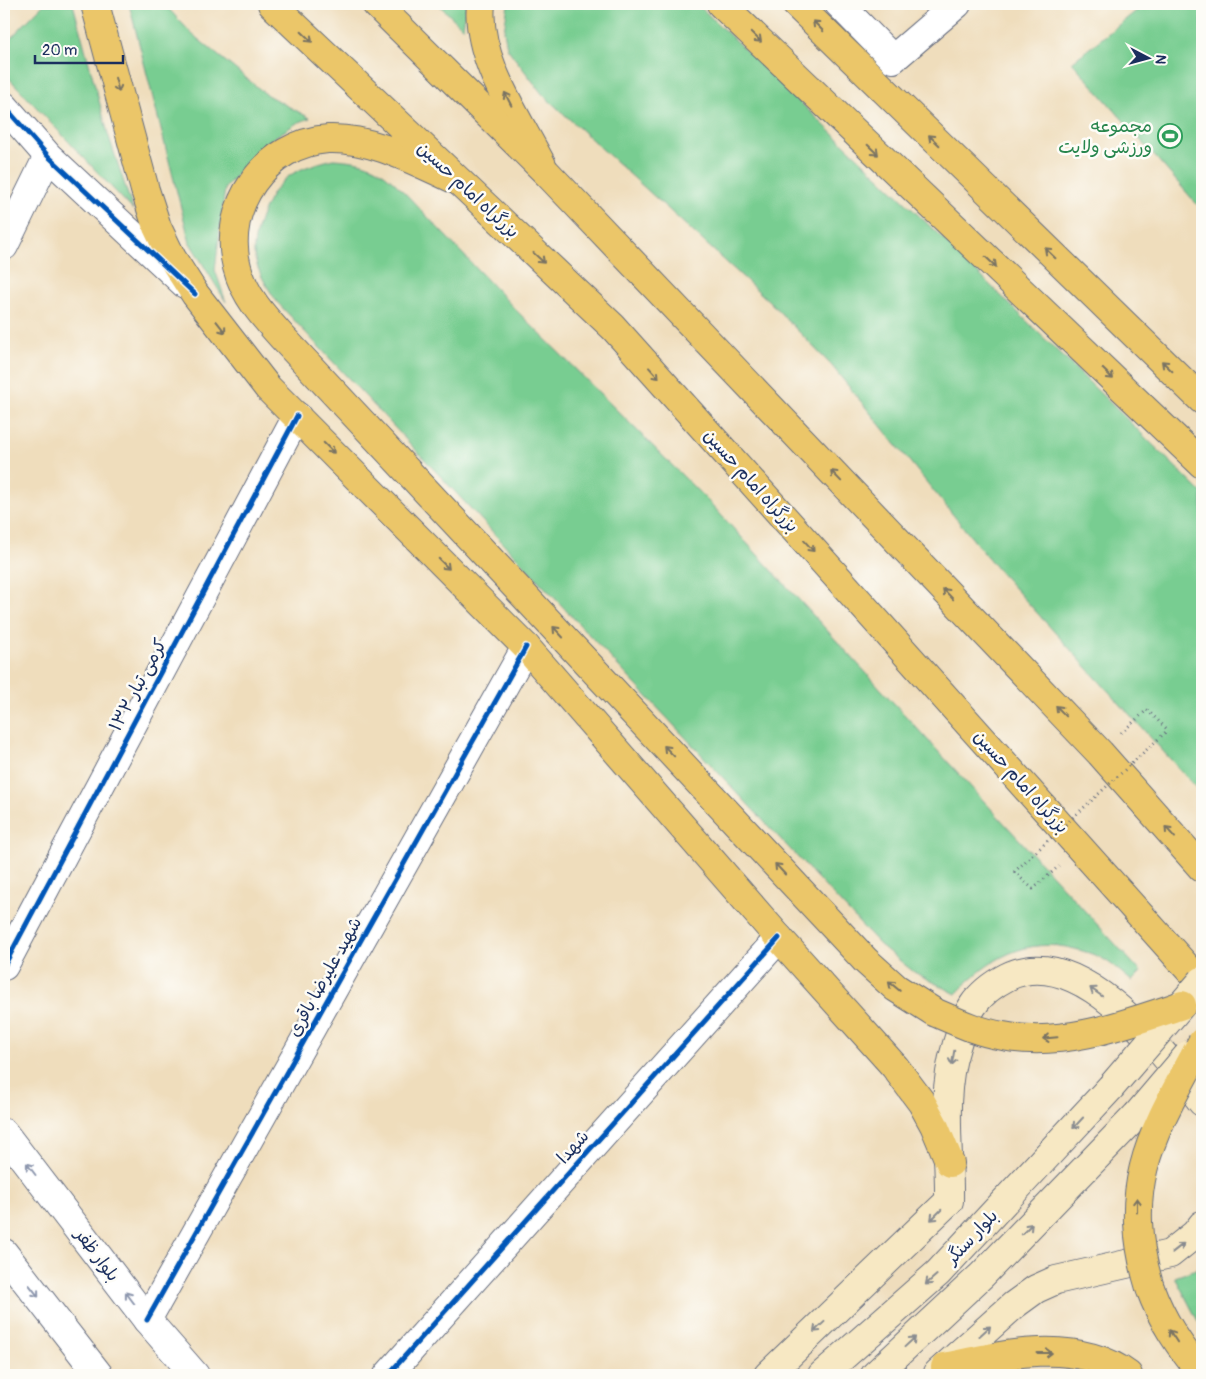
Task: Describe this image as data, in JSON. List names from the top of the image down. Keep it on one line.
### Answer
{"streets":{"main road":["بزرگراه امام حسین","بلوار سنگر"],"street":["کرمی تبار ۱۳۲","شهید علیرضا باقری","شهدا","بلوار ظفر"]},"crossings":[["بزرگراه امام حسین","بلوار سنگر"],["شهید علیرضا باقری","بلوار ظفر"]],"places":{"sports":["مجموعه ورزشی ولایت"]},"scale_bar":"20 m","north":"right"}
